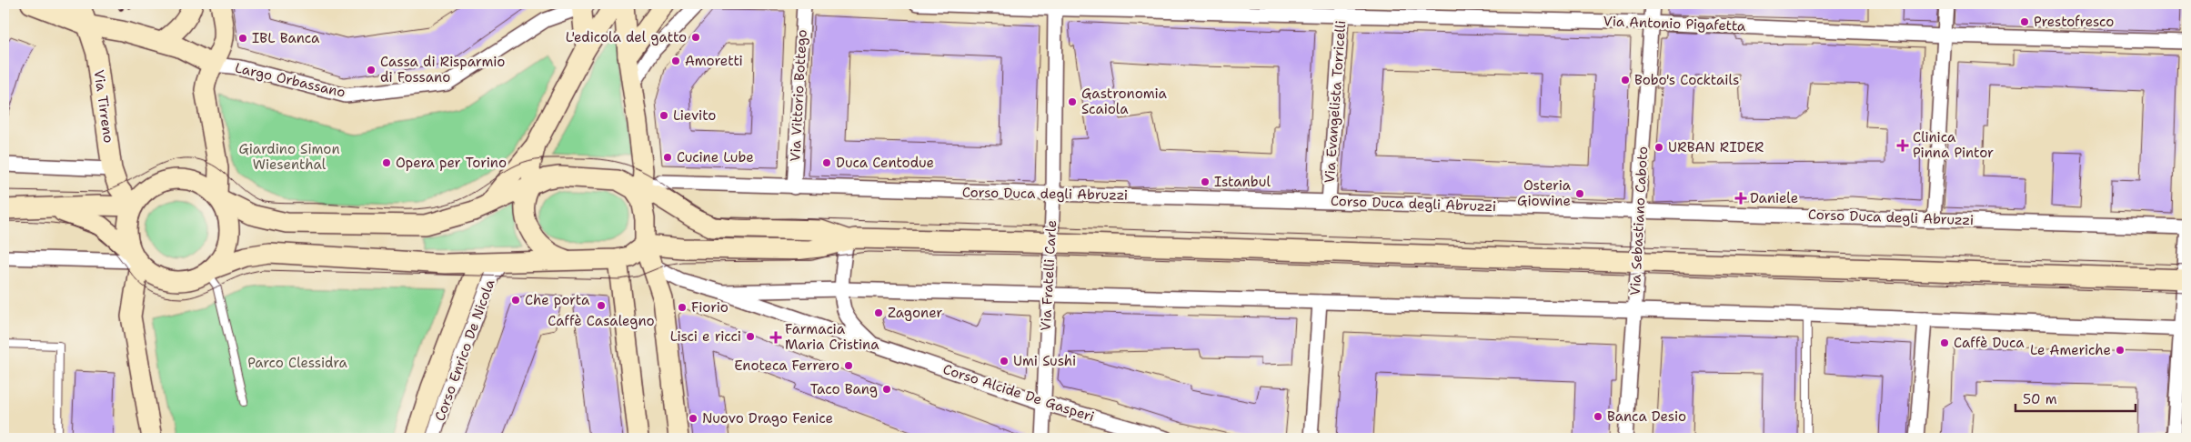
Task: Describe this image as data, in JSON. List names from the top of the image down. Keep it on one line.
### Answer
{"streets":{"main road":["Via Tirreno","Corso Enrico De Nicola"],"street":["Via Antonio Pigafetta","Largo Orbassano","Via Vittorio Bottego","Via Evangelista Torricelli","Corso Duca degli Abruzzi","Via Sebastiano Caboto","Via Fratelli Carle","Corso Alcide De Gasperi"]},"crossings":[["Via Antonio Pigafetta","Via Evangelista Torricelli"],["Via Antonio Pigafetta","Via Sebastiano Caboto"],["Via Antonio Pigafetta","Via Fratelli Carle"],["Via Vittorio Bottego","Corso Duca degli Abruzzi"],["Via Evangelista Torricelli","Corso Duca degli Abruzzi"],["Corso Duca degli Abruzzi","Via Sebastiano Caboto"],["Corso Duca degli Abruzzi","Via Fratelli Carle"],["Via Fratelli Carle","Corso Alcide De Gasperi"]],"parks":["Giardino Simon Wiesenthal","Parco Clessidra"],"places":{"other":["Prestofresco","L'edicola del gatto","IBL Banca","Amoretti","Cassa di Risparmio di Fossano","Bobo's Cocktails","Gastronomia Scaiola","Lievito","URBAN RIDER","Cucine Lube","Opera per Torino","Duca Centodue","Istanbul","Osteria Giowine","Che porta","Caffè Casalegno","Fiorio","Zagoner","Lisci e ricci","Caffè Duca","Le Americhe","Umi Sushi","Enoteca Ferrero","Taco Bang","Banca Desio","Nuovo Drago Fenice"],"health":["Clinica Pinna Pintor","Daniele","Farmacia Maria Cristina"]},"scale_bar":"50 m"}
